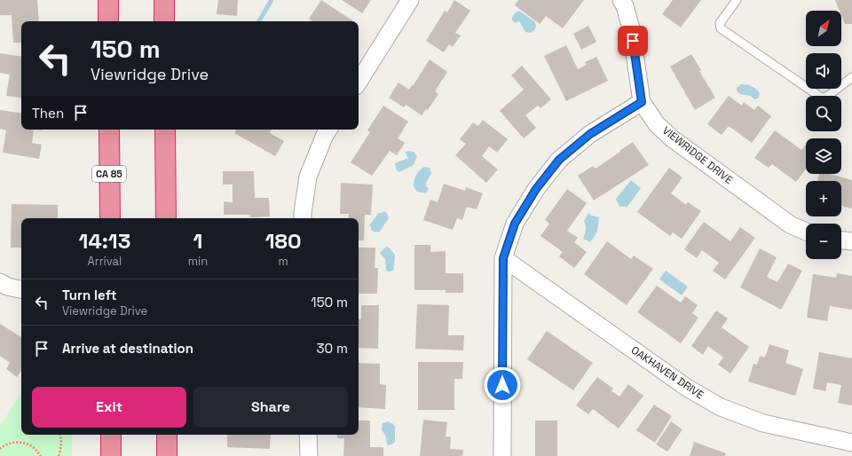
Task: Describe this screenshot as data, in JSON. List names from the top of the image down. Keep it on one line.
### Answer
{"streets":{"highway":["CA 85"],"street":["VIEWRIDGE DRIVE","OAKHAVEN DRIVE"]},"north":"top right","page":{"map_buttons":["+","−"],"turn":["150 m","Viewridge Drive"],"then":"Then","eta":["14:13","Arrival","1","min","180","m"],"list":[{"name":"Turn left","note":"Viewridge Drive","value":"150 m"},{"name":"Arrive at destination","value":"30 m"}],"buttons":["Exit","Share"]}}
